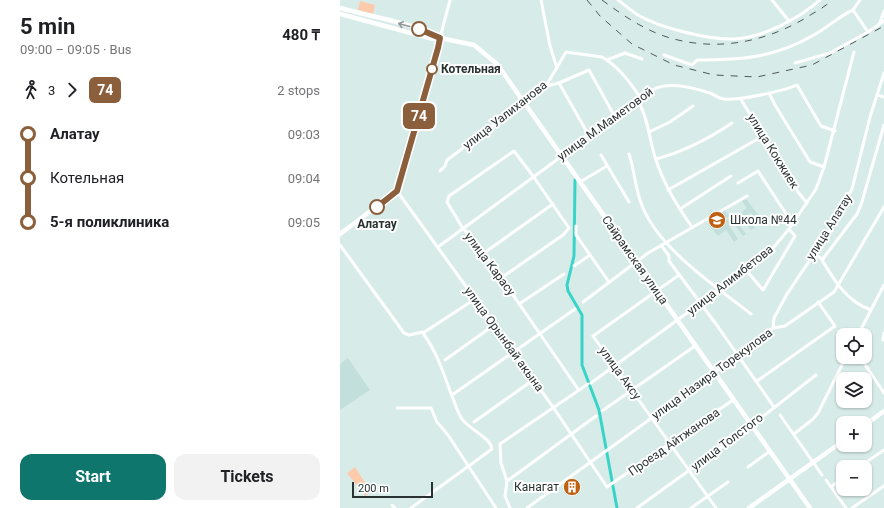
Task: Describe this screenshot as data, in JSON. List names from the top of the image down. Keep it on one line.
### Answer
{"streets":{"main road":["Сайрамская улица"],"street":["улица Уалиханова","улица М.Маметовой","улица Кокжиек","улица Алатау","улица Карасу","улица Алимбетова","улица Орынбай акына","улица Аксу","улица Назира Торекулова","Проезд Айтжанова","улица Толстого"]},"crossings":[["улица Уалиханова","улица М.Маметовой"],["улица Уалиханова","Сайрамская улица"],["улица М.Маметовой","улица Кокжиек"],["улица М.Маметовой","Сайрамская улица"],["улица М.Маметовой","улица Карасу"],["улица М.Маметовой","улица Алимбетова"],["улица М.Маметовой","улица Орынбай акына"],["улица Кокжиек","улица Алимбетова"],["улица Алатау","улица Назира Торекулова"],["Сайрамская улица","улица Алимбетова"],["Сайрамская улица","улица Аксу"],["Сайрамская улица","улица Назира Торекулова"],["Сайрамская улица","Проезд Айтжанова"],["Сайрамская улица","улица Толстого"],["улица Карасу","улица Алимбетова"],["улица Алимбетова","улица Орынбай акына"],["улица Алимбетова","улица Аксу"],["улица Орынбай акына","улица Назира Торекулова"],["улица Орынбай акына","Проезд Айтжанова"],["улица Аксу","улица Назира Торекулова"],["улица Аксу","Проезд Айтжанова"],["улица Аксу","улица Толстого"]],"places":{"other":["Котельная","Алатау"],"school or university":["Школа №44"],"building":["Канагат"]},"lines":["bus line 74"],"scale_bar":"200 m","page":{"heading":["5 min","09:00 – 09:05 · Bus","480 ₸"],"on_map":"74","legs":["3","74","2 stops"],"list":[{"name":"Алатау","value":"09:03"},{"name":"Котельная","value":"09:04"},{"name":"5-я поликлиника","value":"09:05"}],"map_buttons":["+","−"],"buttons":["Start","Tickets"],"scale":"200 m"}}
